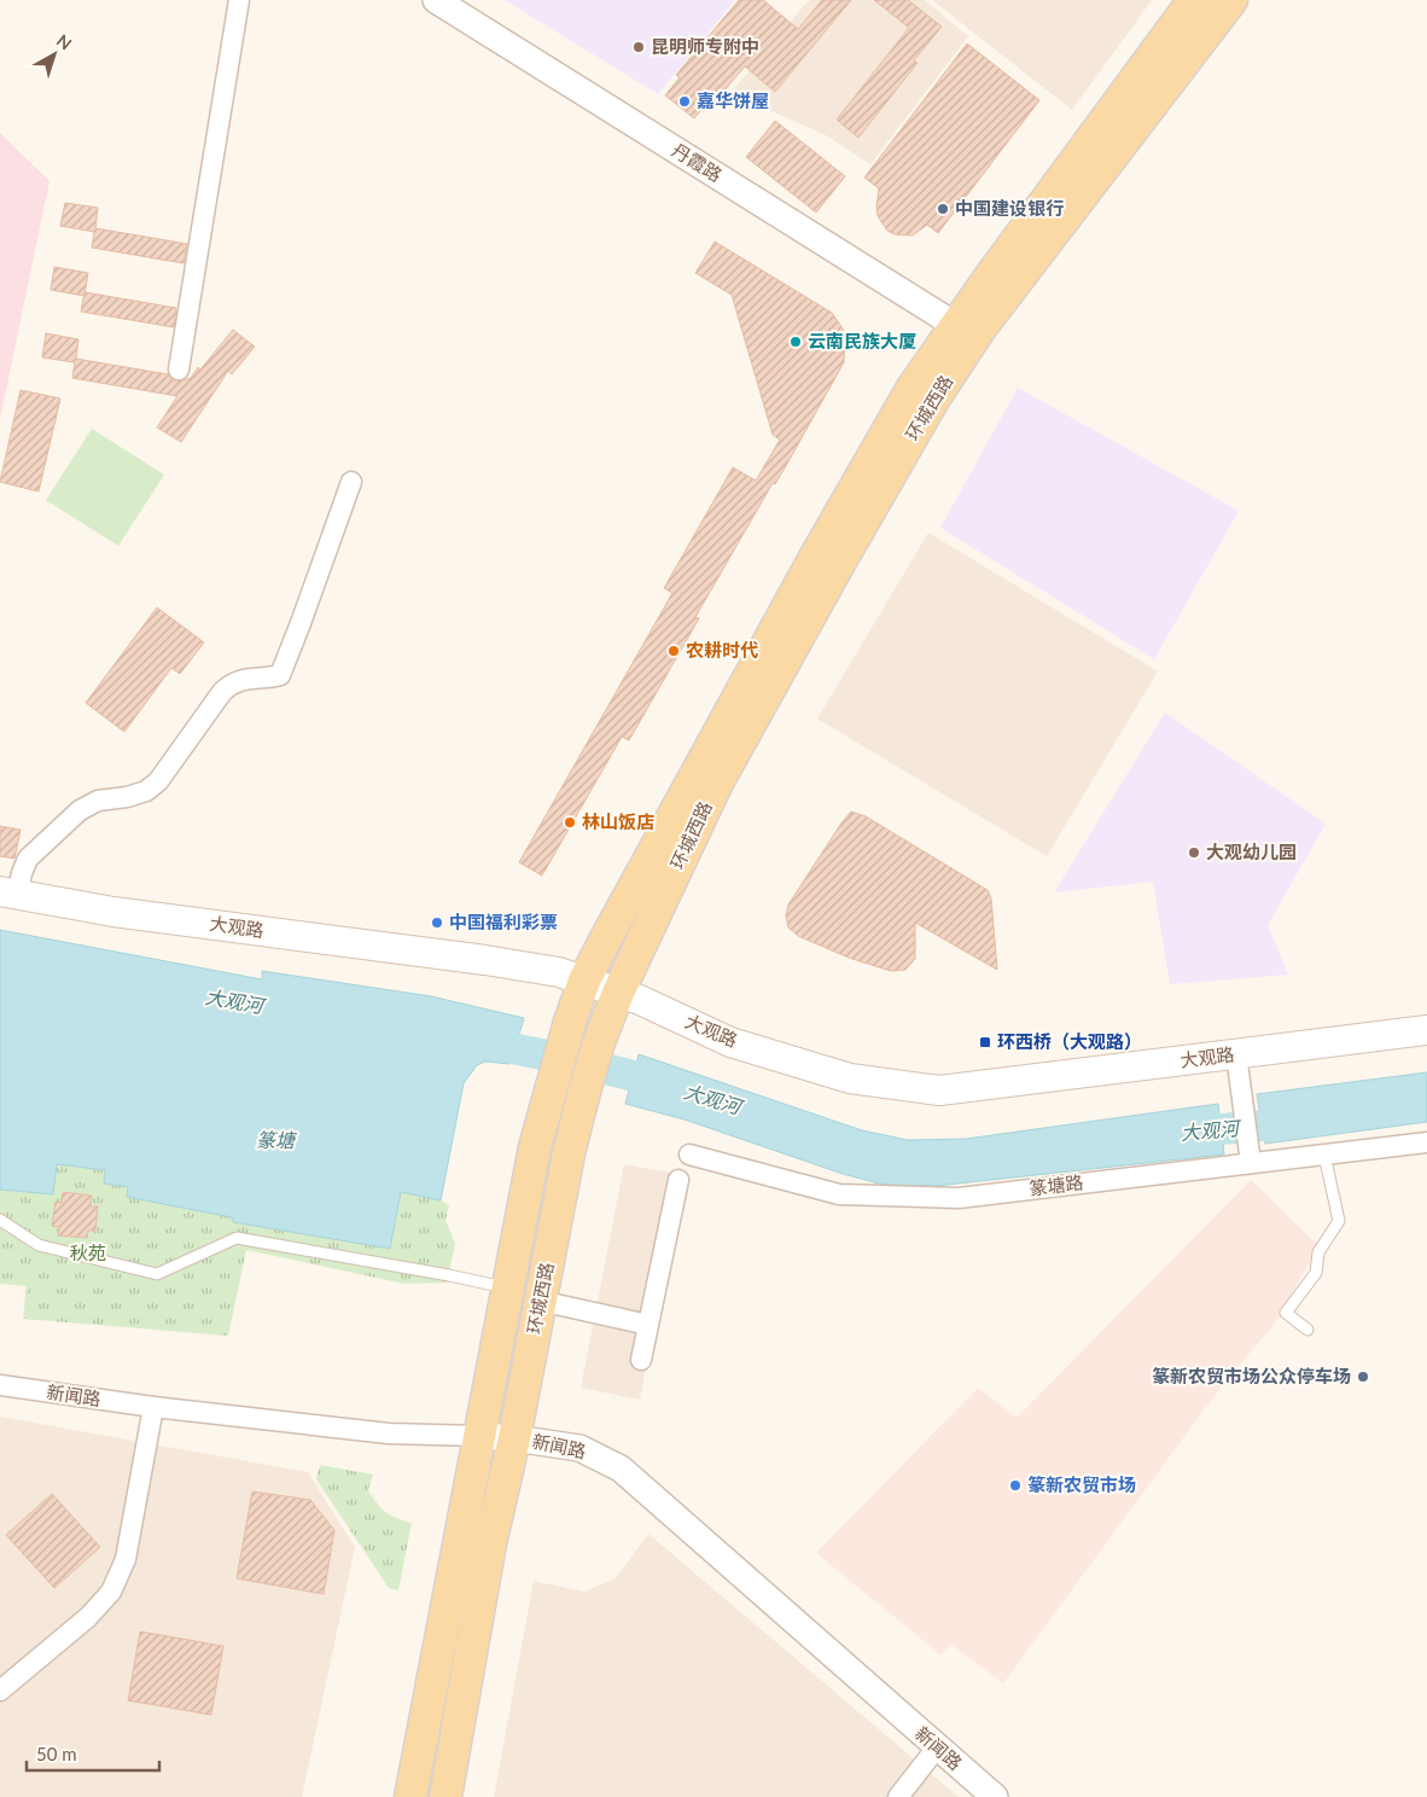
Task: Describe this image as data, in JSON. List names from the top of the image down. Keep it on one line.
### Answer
{"streets":{"main road":["环城西路","大观路"],"street":["丹霞路","篆塘路","新闻路"]},"crossings":[["丹霞路","环城西路"],["环城西路","大观路"],["环城西路","新闻路"]],"water":["大观河","篆塘"],"parks":["秋苑"],"places":{"other":["昆明师专附中","嘉华饼屋","中国建设银行","云南民族大厦","农耕时代","林山饭店","大观幼儿园","中国福利彩票","篆新农贸市场公众停车场","篆新农贸市场"],"transit":["环西桥（大观路）"]},"scale_bar":"50 m","north":"top right"}
